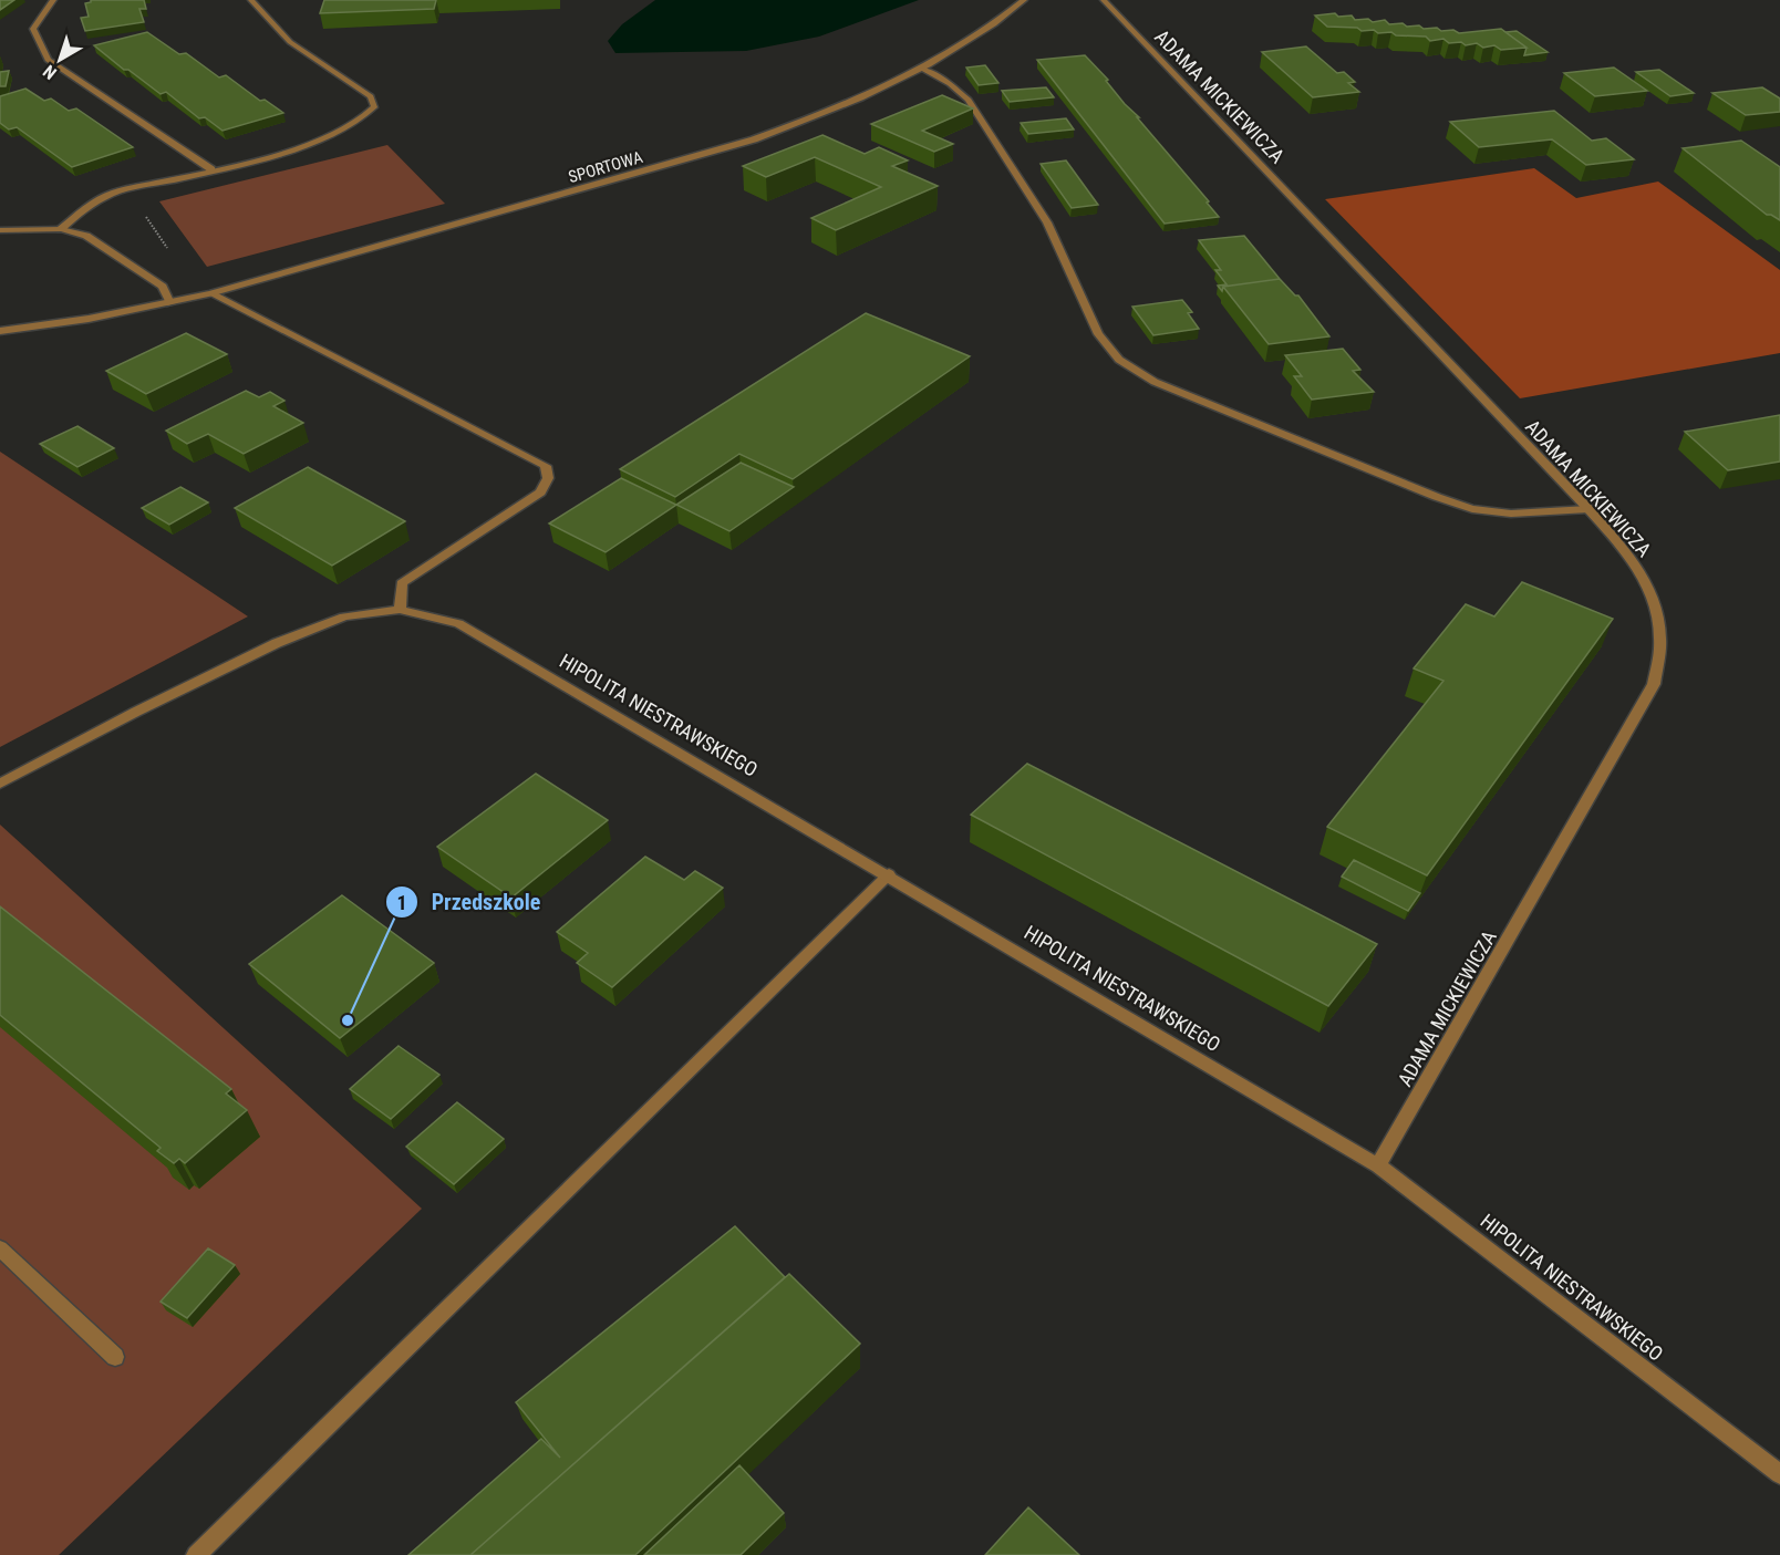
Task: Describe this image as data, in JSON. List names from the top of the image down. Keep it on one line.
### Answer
{"streets":{"street":["ADAMA MICKIEWICZA","SPORTOWA","HIPOLITA NIESTRAWSKIEGO"]},"crossings":[["ADAMA MICKIEWICZA","HIPOLITA NIESTRAWSKIEGO"]],"places":["Przedszkole"],"north":"bottom left"}
